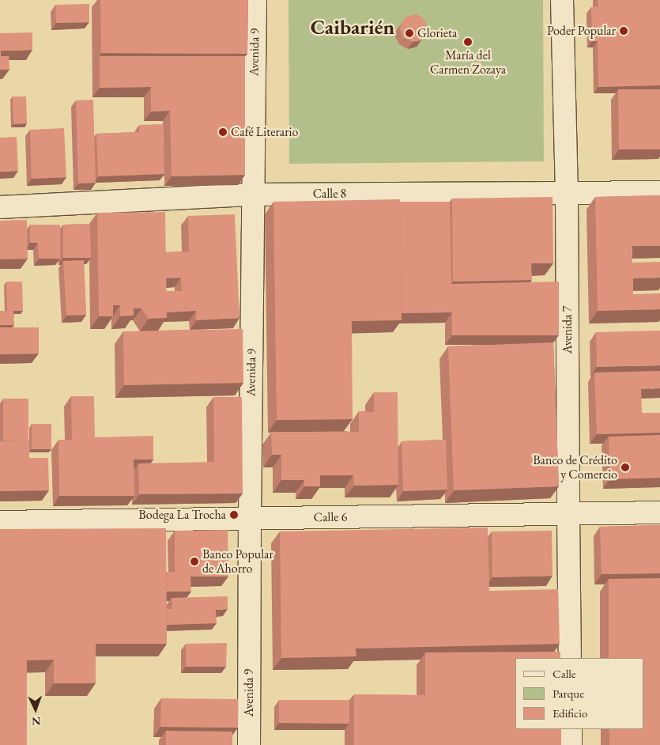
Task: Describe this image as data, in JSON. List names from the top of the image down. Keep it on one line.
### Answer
{"streets":{"street":["Avenida 9","Calle 8","Avenida 7","Calle 6"]},"crossings":[["Avenida 9","Calle 8"],["Avenida 9","Calle 6"],["Calle 8","Avenida 7"],["Avenida 7","Calle 6"]],"districts":["Caibarién"],"places":["Poder Popular","Glorieta","María del Carmen Zozaya","Café Literario","Banco de Crédito y Comercio","Bodega La Trocha","Banco Popular de Ahorro"],"legend":["Calle","Parque","Edificio"],"north":"bottom"}
